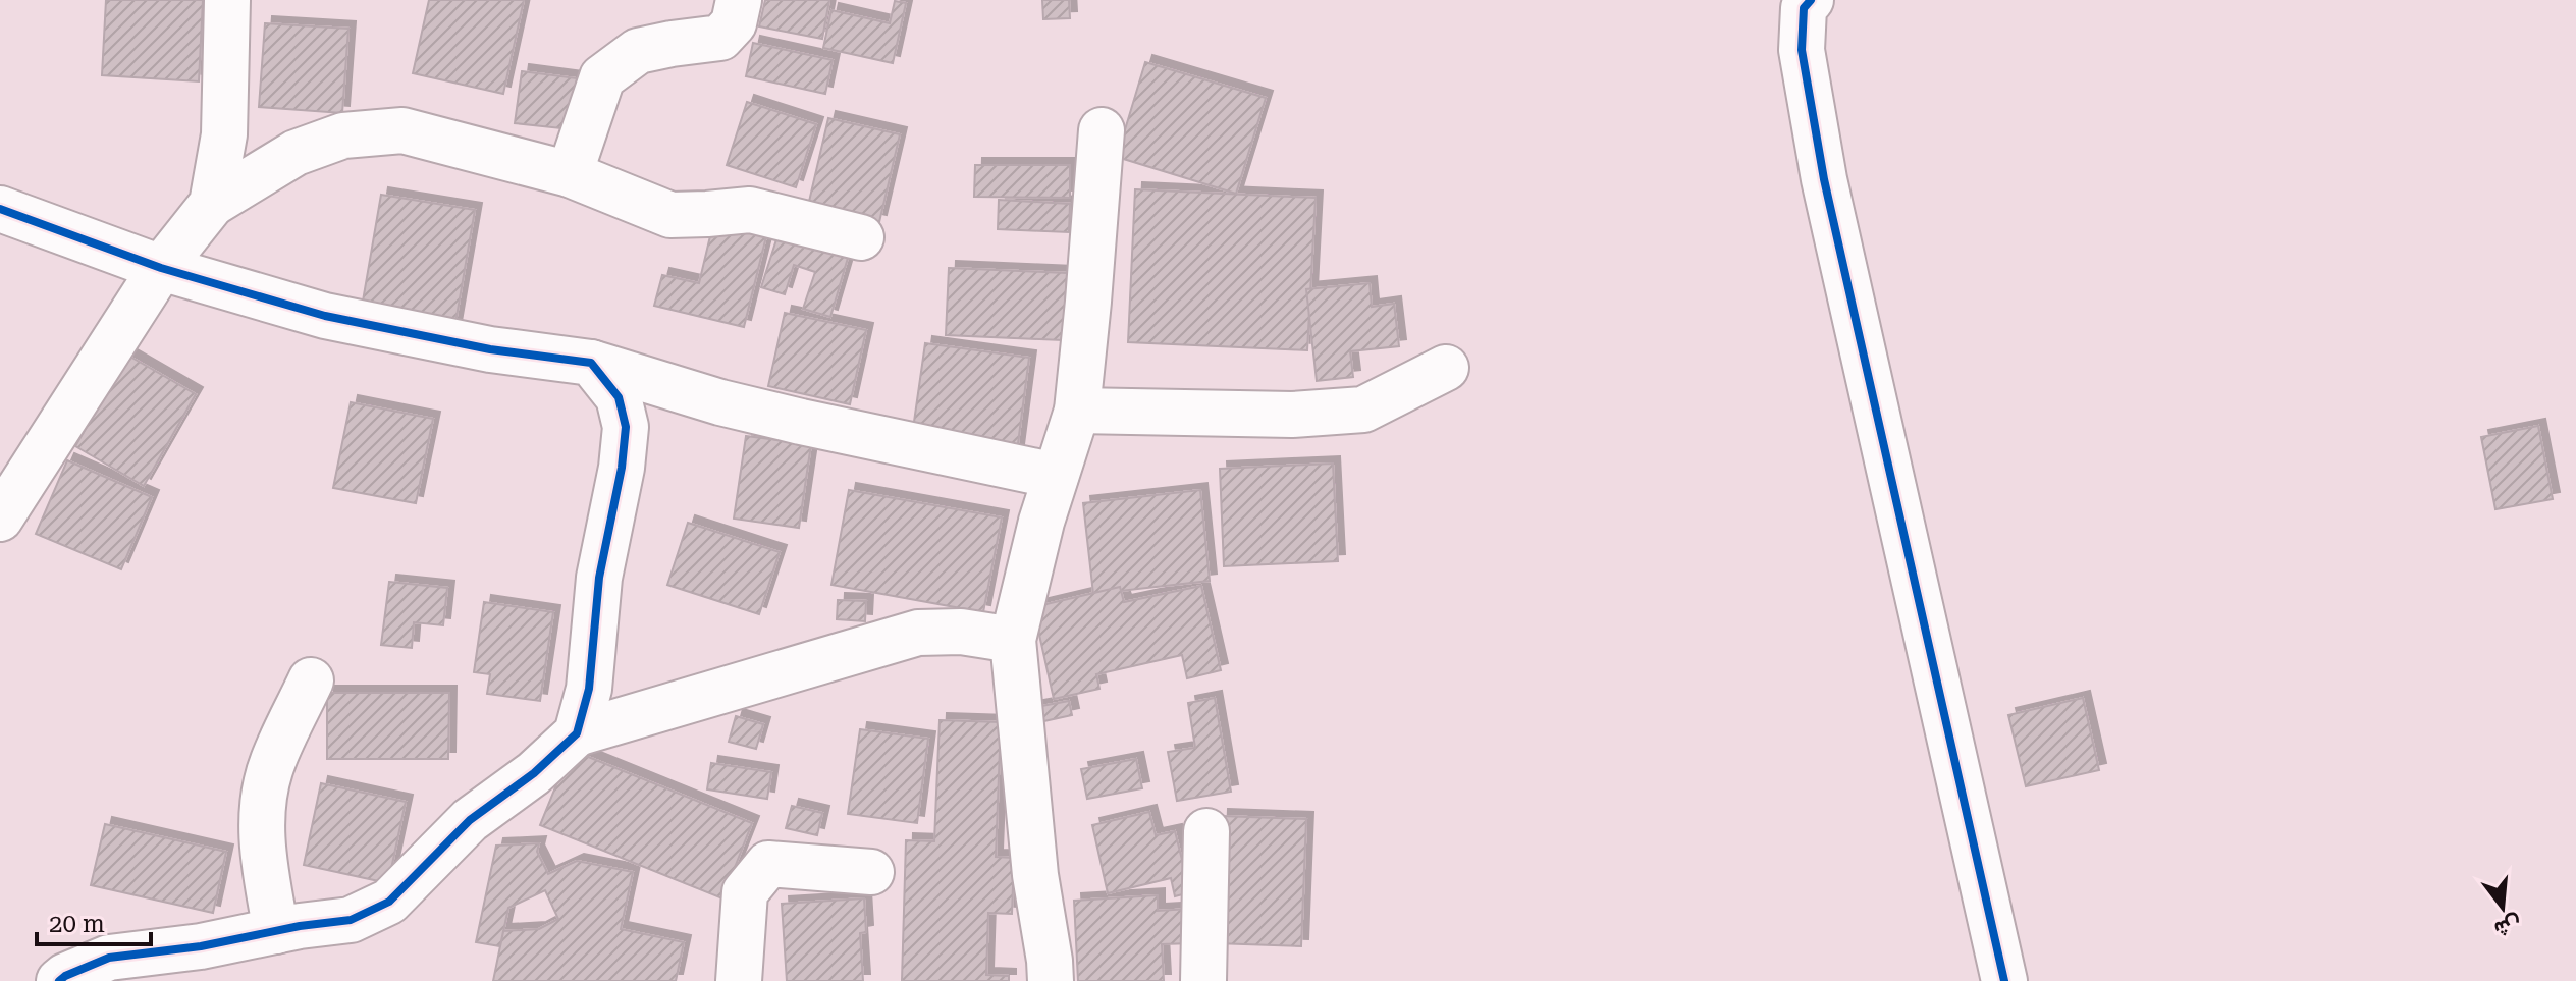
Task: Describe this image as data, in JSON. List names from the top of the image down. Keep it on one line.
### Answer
{"scale_bar":"20 m","north":"bottom"}
